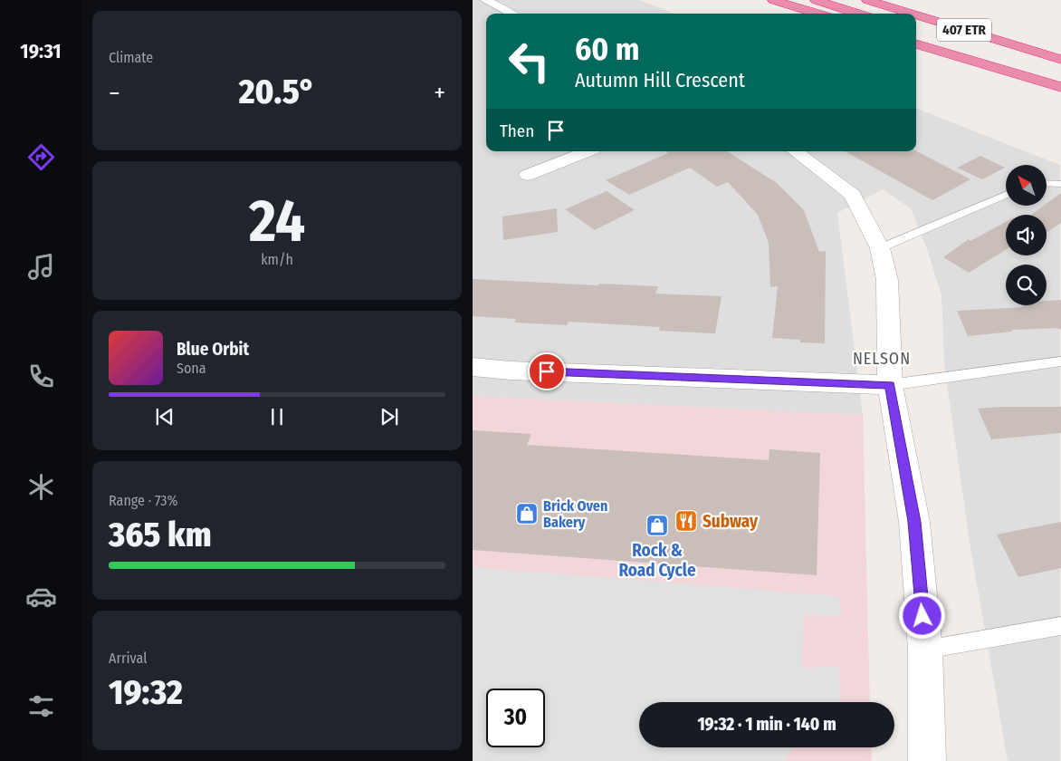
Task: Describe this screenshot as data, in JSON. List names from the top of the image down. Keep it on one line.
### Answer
{"streets":{"highway":["407 ETR"]},"districts":["NELSON"],"places":{"shop":["Brick Oven Bakery","Rock & Road Cycle"],"restaurant":["Subway"]},"north":"top left","page":{"tabs":"19:31","tile":["Climate",["24","km/h"],["Range · 73%","365 km"],["Arrival","19:32"]],"turn":["60 m","Autumn Hill Crescent"],"heat":["−","20.5°","+"],"then":"Then","song":["Blue Orbit","Sona"],"limit":"30","trip":"19:32 · 1 min · 140 m"}}
